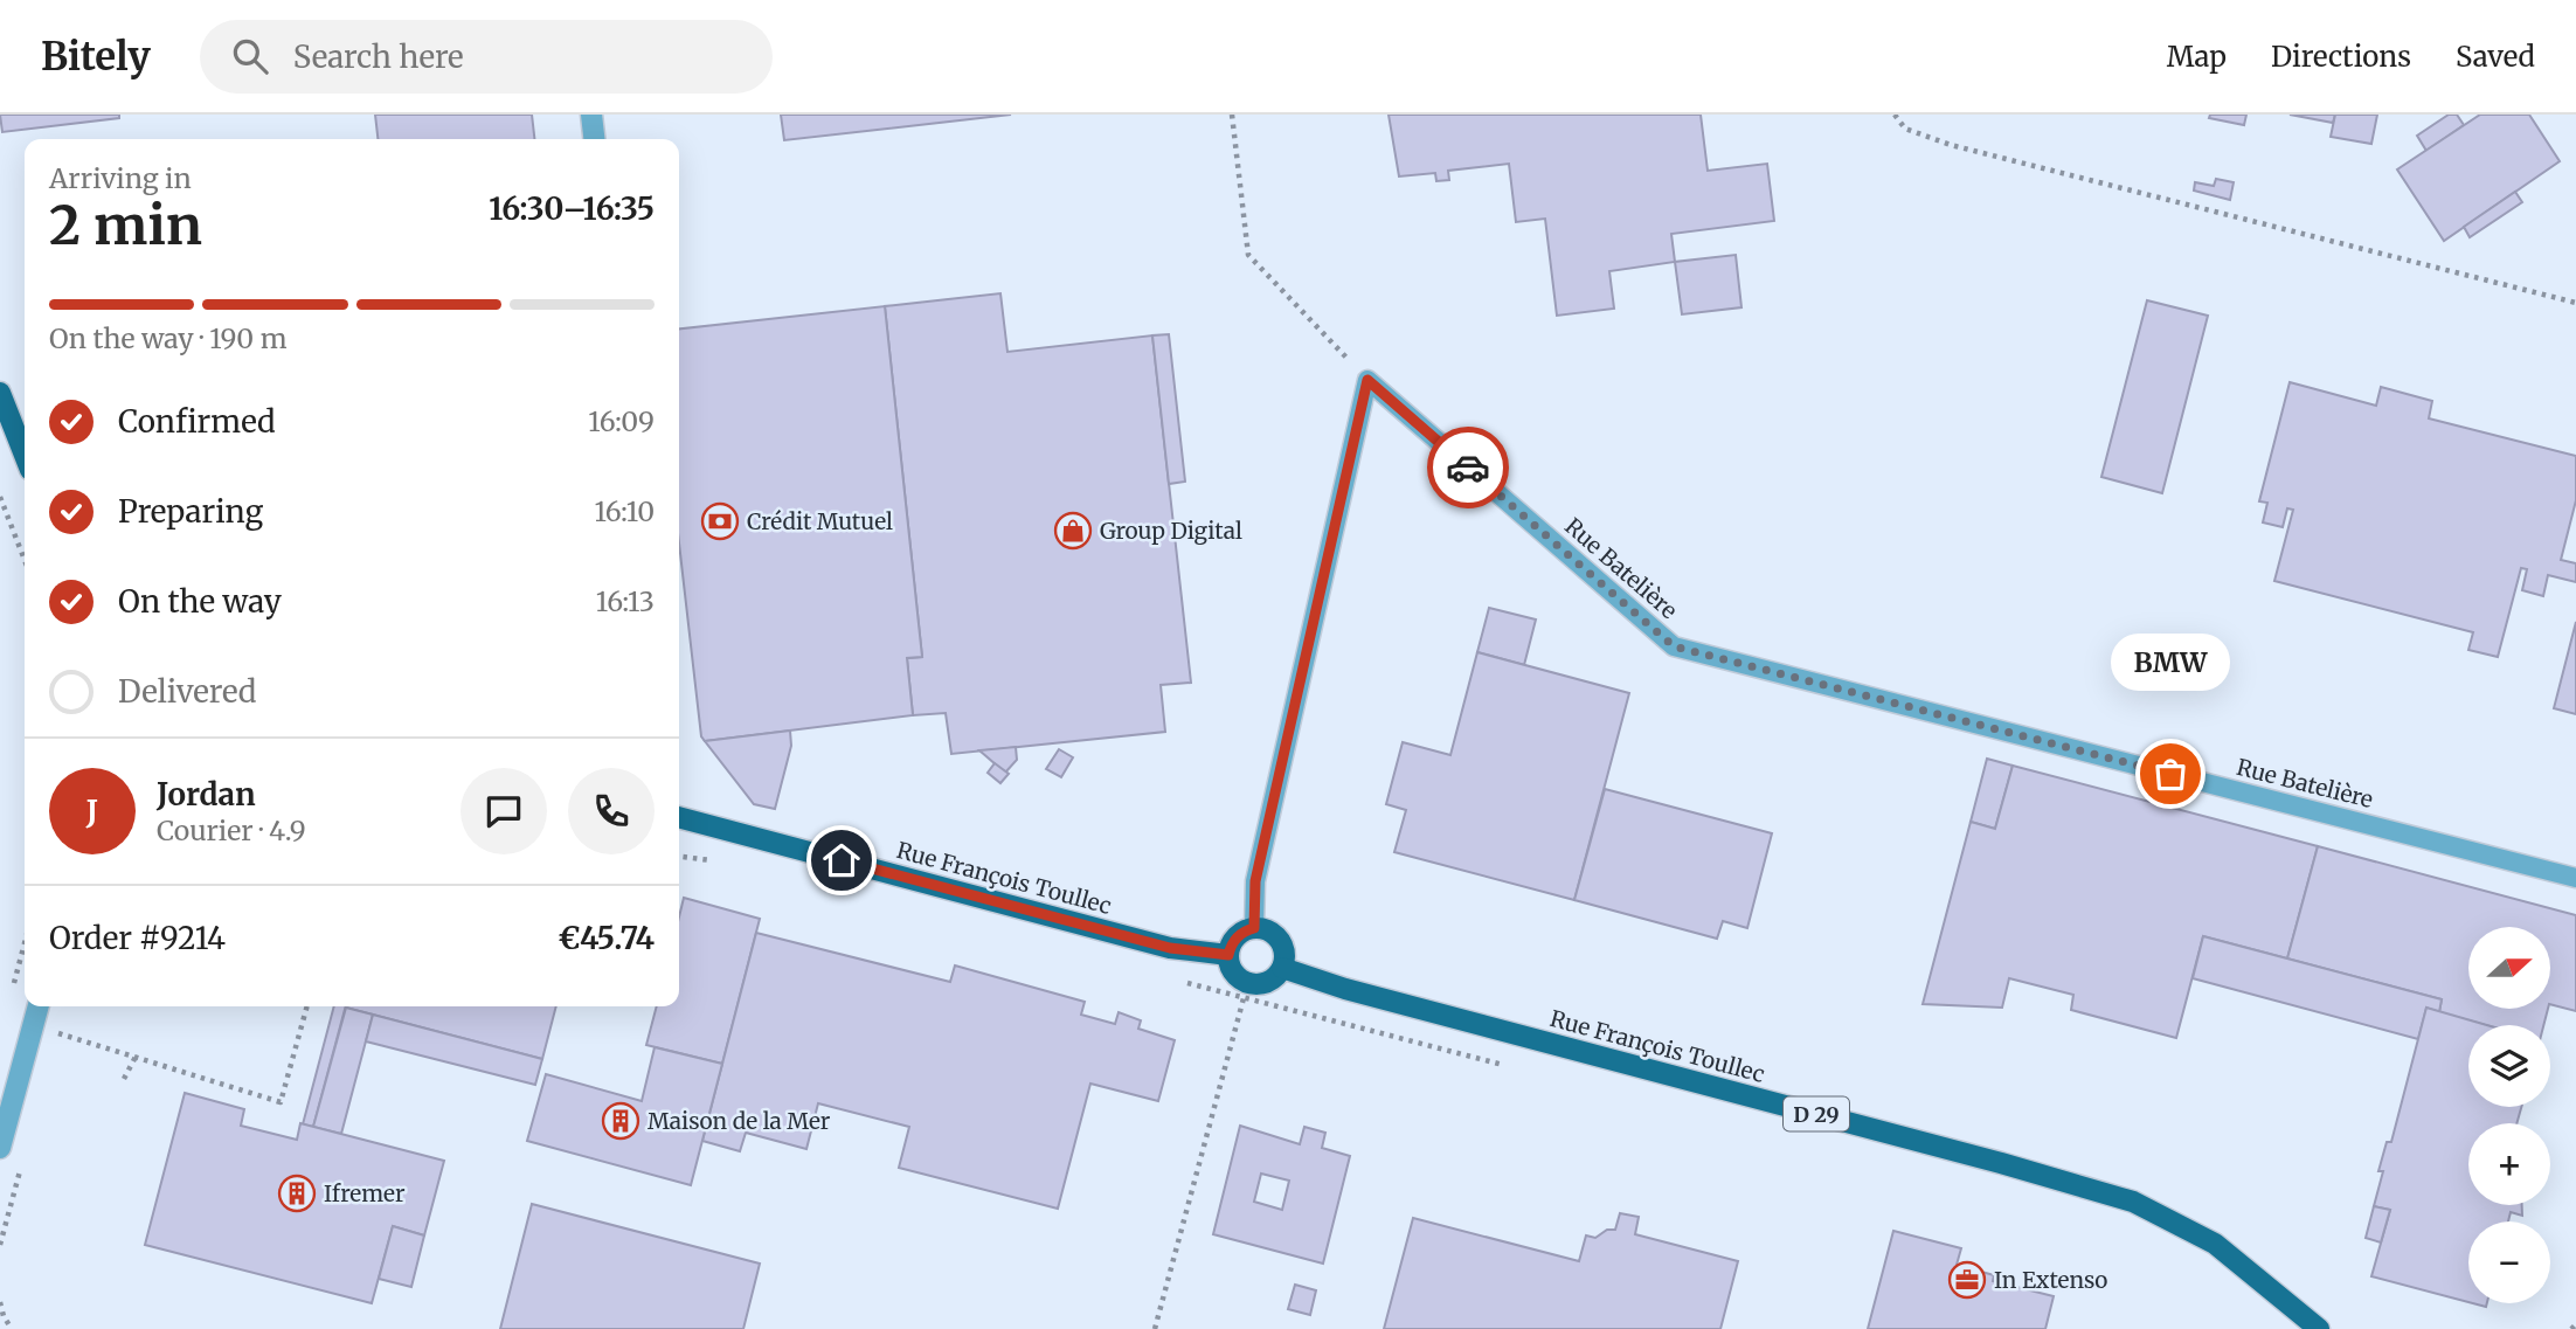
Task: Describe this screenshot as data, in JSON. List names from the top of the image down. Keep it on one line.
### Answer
{"streets":{"main road":["Rue François Toullec","D 29"],"lane":["Rue Batelière"]},"places":{"bank":["Crédit Mutuel"],"shop":["Group Digital"],"other":["BMW"],"building":["Maison de la Mer","Ifremer"],"office":["In Extenso"]},"north":"right","page":{"header":"Bitely","search":"Search here","nav":["Map","Directions","Saved"],"heading":["2 min","Arriving in","16:30–16:35"],"panel":["Jordan","Courier · 4.9","Order #9214","€45.74"],"bar":"On the way · 190 m","list":[["Confirmed","16:09"],["Preparing","16:10"],["On the way","16:13"],"Delivered"],"bubble":"BMW","round":"J","map_buttons":["+","−"]}}
